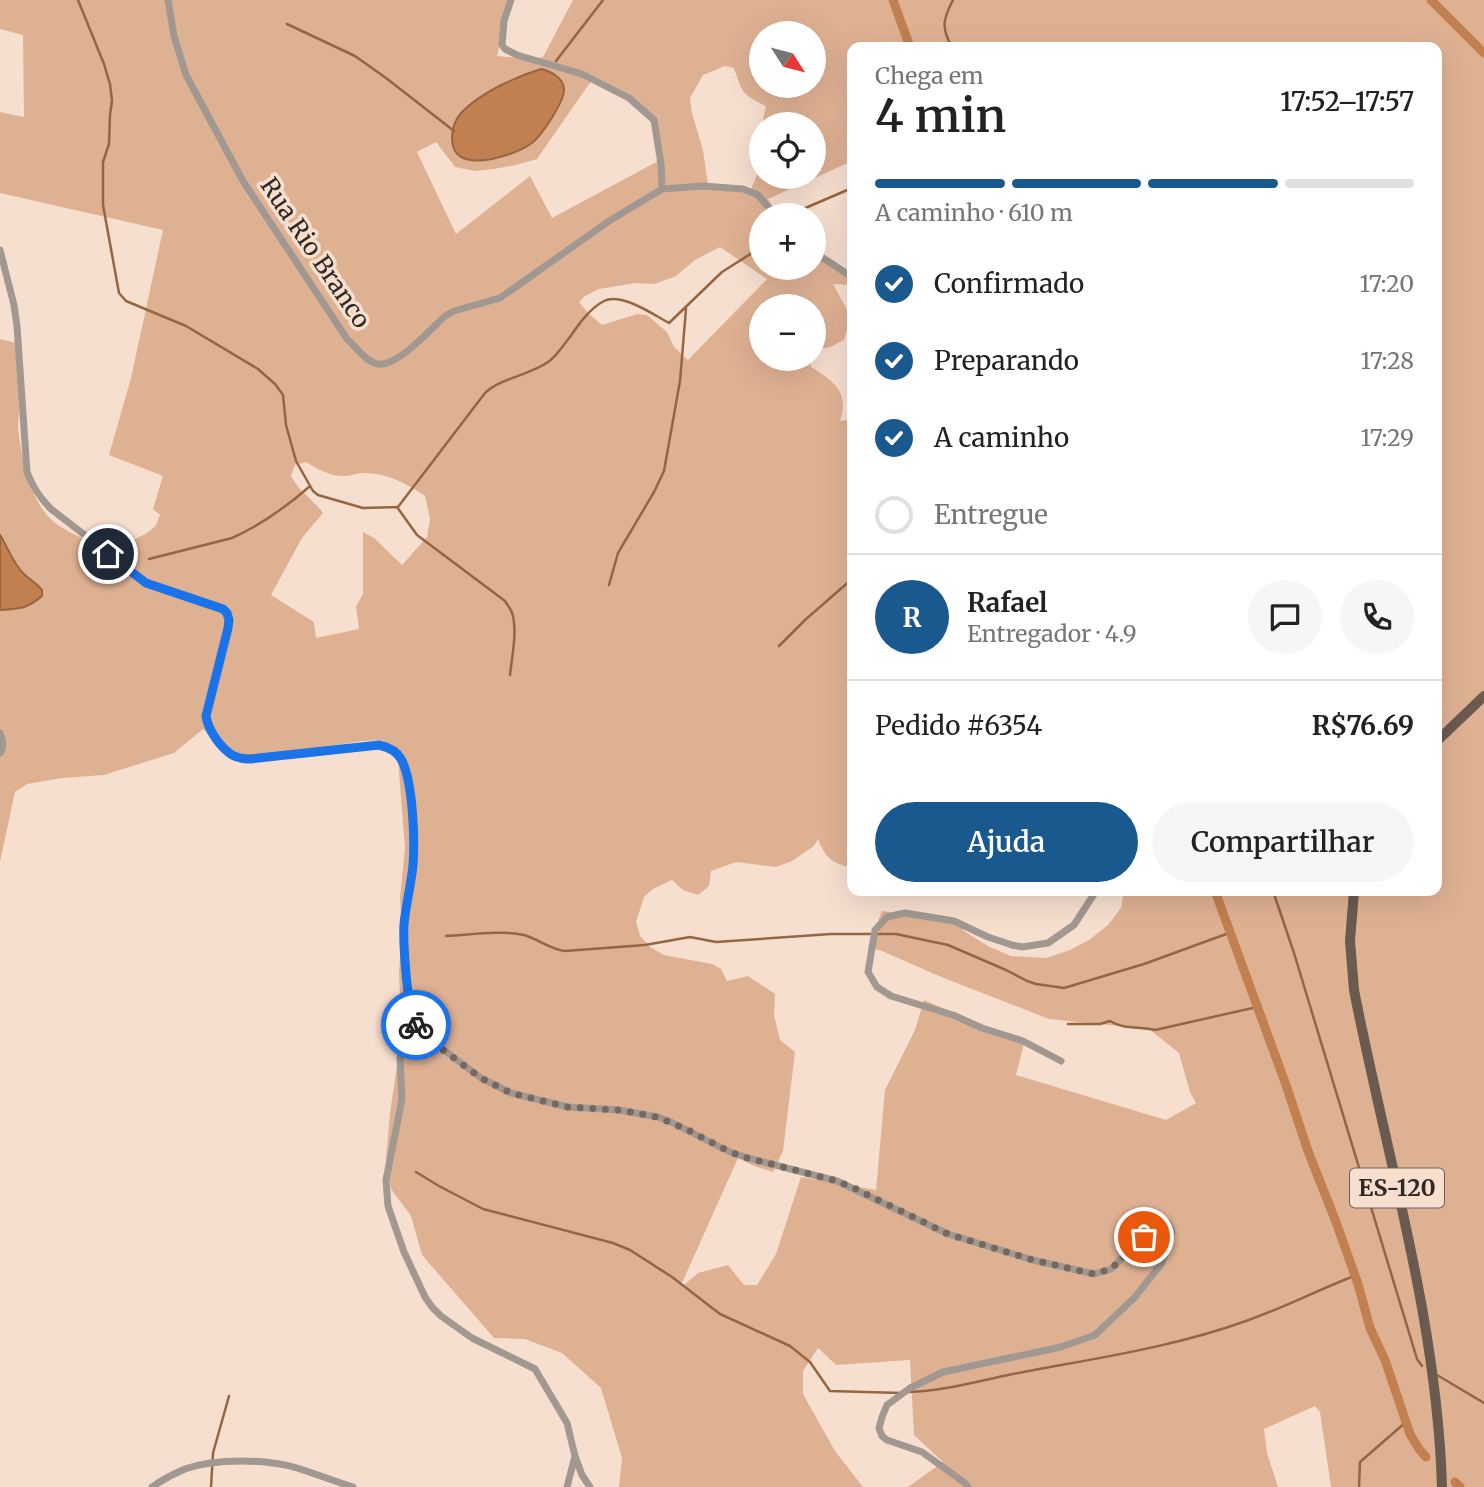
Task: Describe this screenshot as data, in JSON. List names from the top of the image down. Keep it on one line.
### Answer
{"streets":{"main road":["ES-120"],"street":["Rua Rio Branco"]},"north":"bottom right","page":{"map_buttons":["+","−"],"heading":["4 min","Chega em","17:52–17:57"],"panel":["Rafael","Entregador · 4.9","Pedido #6354","R$76.69"],"bar":"A caminho · 610 m","list":[["Confirmado","17:20"],["Preparando","17:28"],["A caminho","17:29"],"Entregue"],"round":"R","buttons":["Ajuda","Compartilhar"]}}
